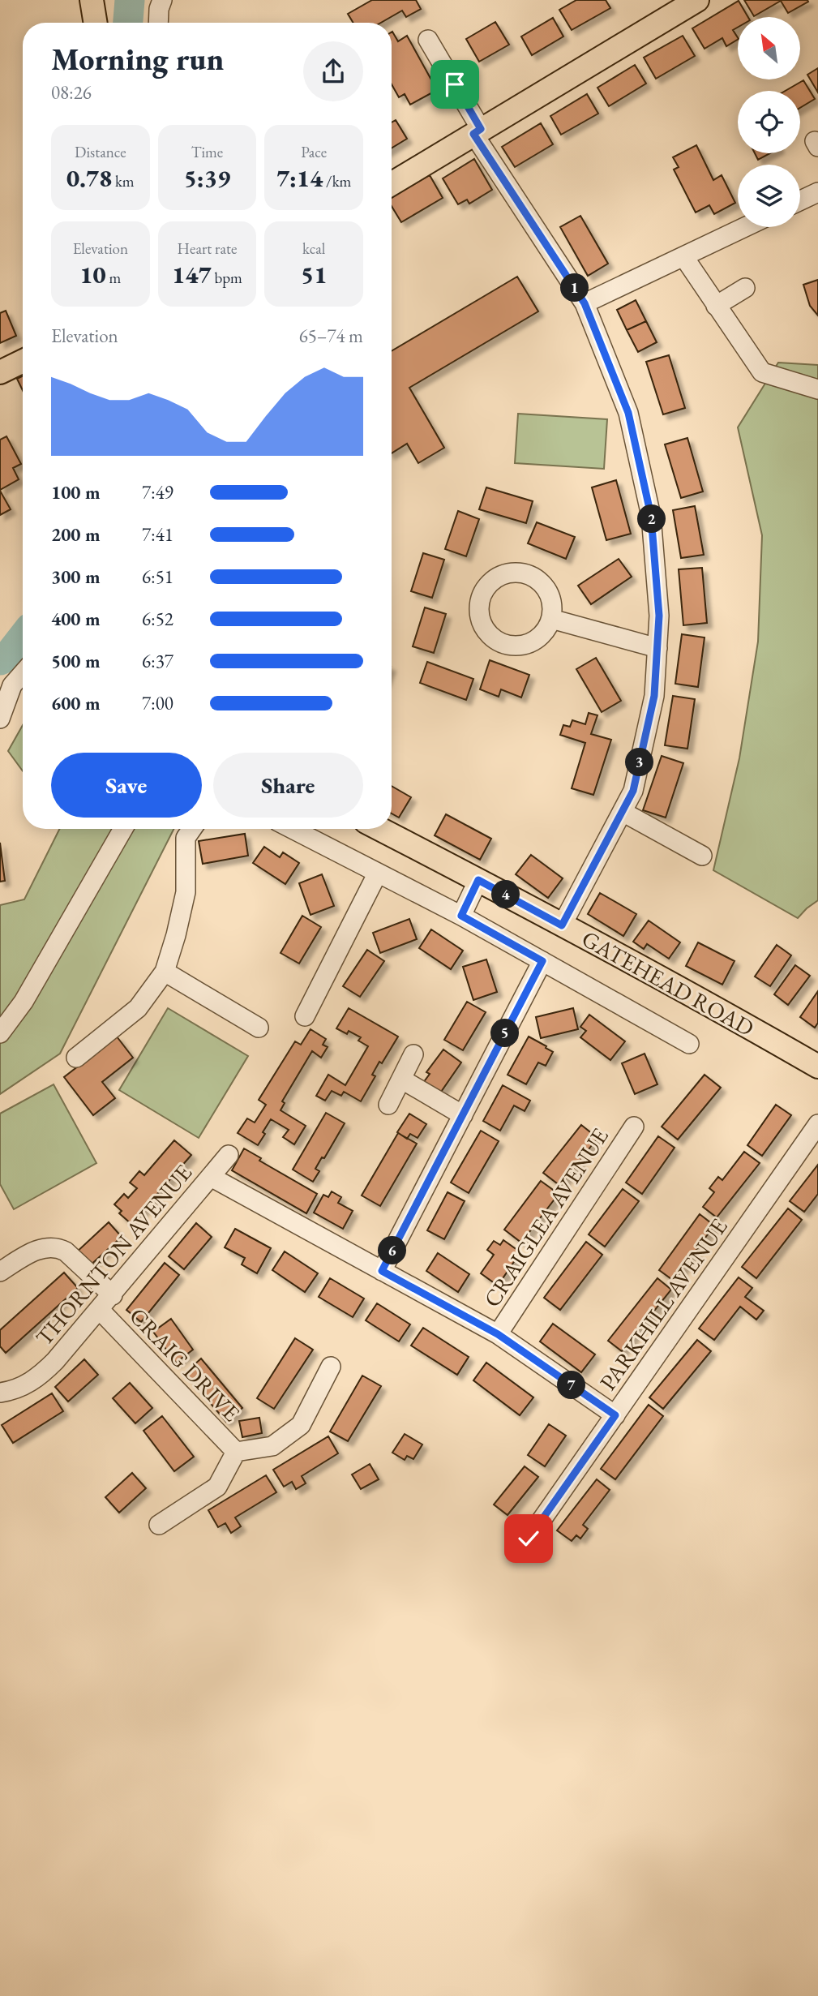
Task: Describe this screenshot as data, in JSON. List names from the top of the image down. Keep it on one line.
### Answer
{"streets":{"main road":["GATEHEAD ROAD"],"street":["CRAIGLEA AVENUE","THORNTON AVENUE","PARKHILL AVENUE","CRAIG DRIVE"]},"crossings":[["CRAIGLEA AVENUE","THORNTON AVENUE"],["CRAIGLEA AVENUE","PARKHILL AVENUE"],["THORNTON AVENUE","CRAIG DRIVE"]],"north":"top left","page":{"heading":["Morning run","08:26"],"stats":[["Distance","0.78 km"],["Time","5:39"],["Pace","7:14 /km"],["Elevation","10 m"],["Heart rate","147 bpm"],["kcal","51"]],"pins":["1","2","3","4","5","6","7"],"chart":["Elevation","65–74 m"],"list":[{"name":"100 m","note":"7:49"},{"name":"200 m","note":"7:41"},{"name":"300 m","note":"6:51"},{"name":"400 m","note":"6:52"},{"name":"500 m","note":"6:37"},{"name":"600 m","note":"7:00"}],"buttons":["Save","Share"]}}
